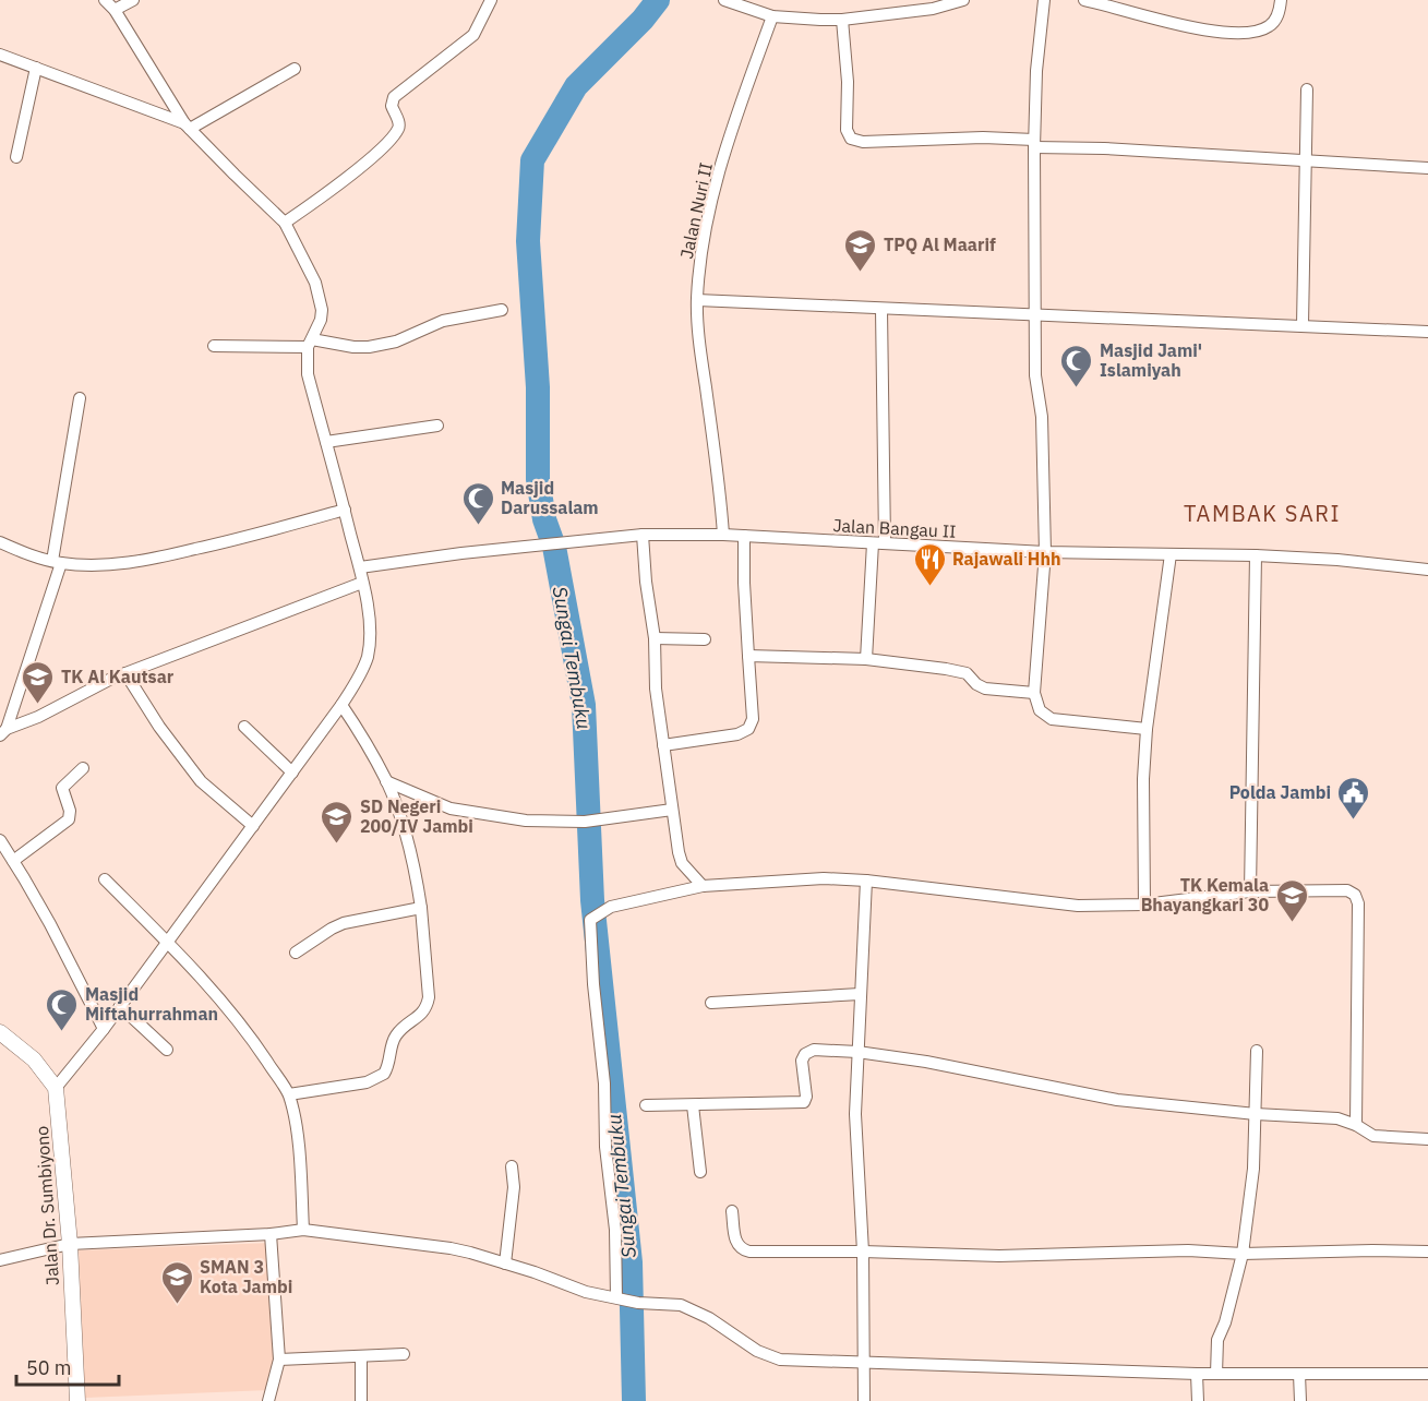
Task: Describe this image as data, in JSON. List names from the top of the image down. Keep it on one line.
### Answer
{"streets":{"street":["Jalan Nuri II","Jalan Bangau II","Jalan Dr. Sumbiyono"]},"crossings":[["Jalan Nuri II","Jalan Bangau II"]],"districts":["TAMBAK SARI"],"water":["Sungai Tembuku"],"places":{"school or university":["TPQ Al Maarif","TK Al Kautsar","SD Negeri 200/IV Jambi","TK Kemala Bhayangkari 30","SMAN 3 Kota Jambi"],"mosque":["Masjid Jami' Islamiyah","Masjid Darussalam","Masjid Miftahurrahman"],"restaurant":["Rajawali Hhh"],"public building":["Polda Jambi"]},"scale_bar":"50 m"}
